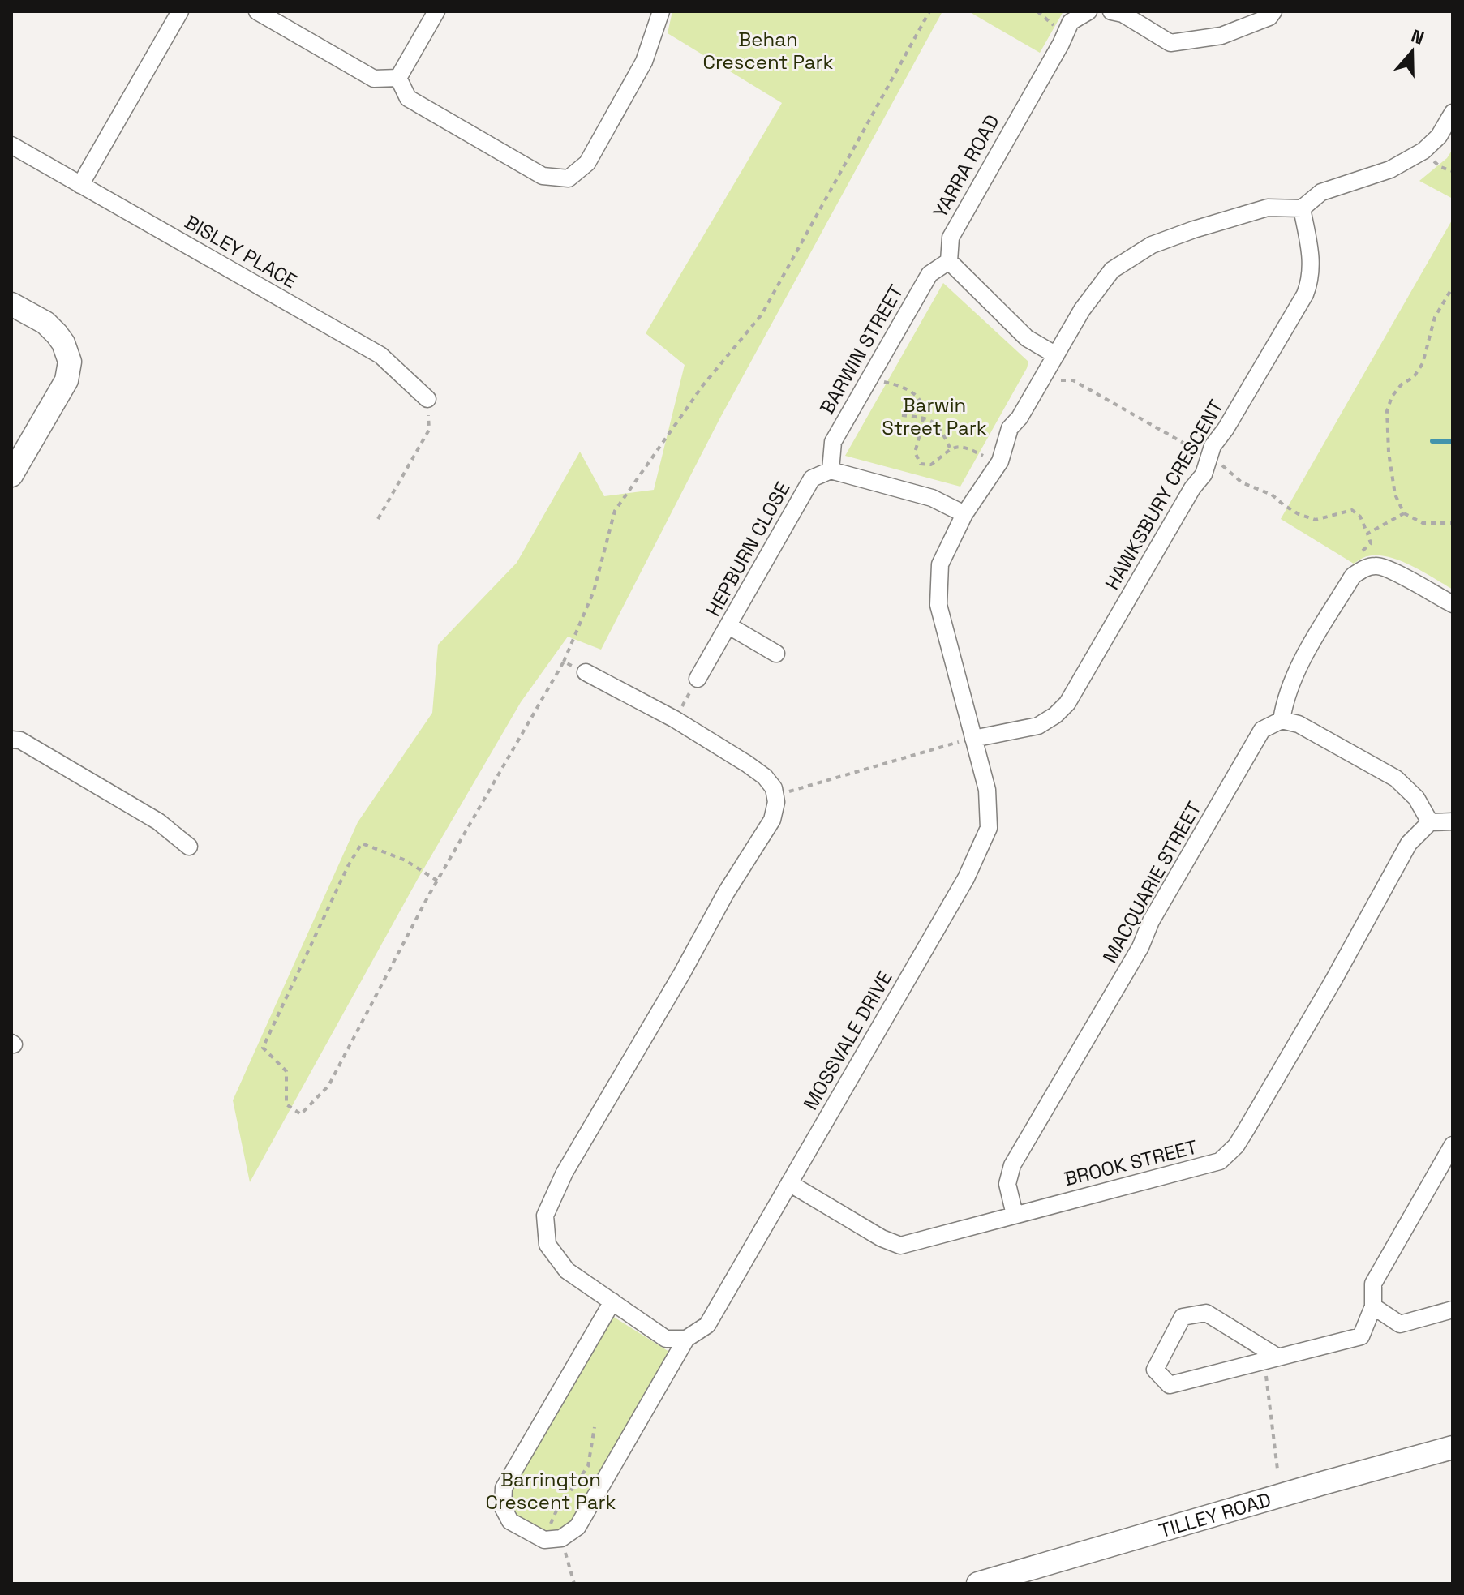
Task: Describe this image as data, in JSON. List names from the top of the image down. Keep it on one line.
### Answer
{"streets":{"main road":["TILLEY ROAD"],"street":["YARRA ROAD","BISLEY PLACE","BARWIN STREET","HAWKSBURY CRESCENT","HEPBURN CLOSE","MACQUARIE STREET","MOSSVALE DRIVE","BROOK STREET"]},"crossings":[["YARRA ROAD","BARWIN STREET"],["BARWIN STREET","HEPBURN CLOSE"],["HAWKSBURY CRESCENT","MOSSVALE DRIVE"],["MACQUARIE STREET","BROOK STREET"],["MOSSVALE DRIVE","BROOK STREET"]],"parks":["Behan Crescent Park","Barwin Street Park","Barrington Crescent Park"],"north":"top"}
